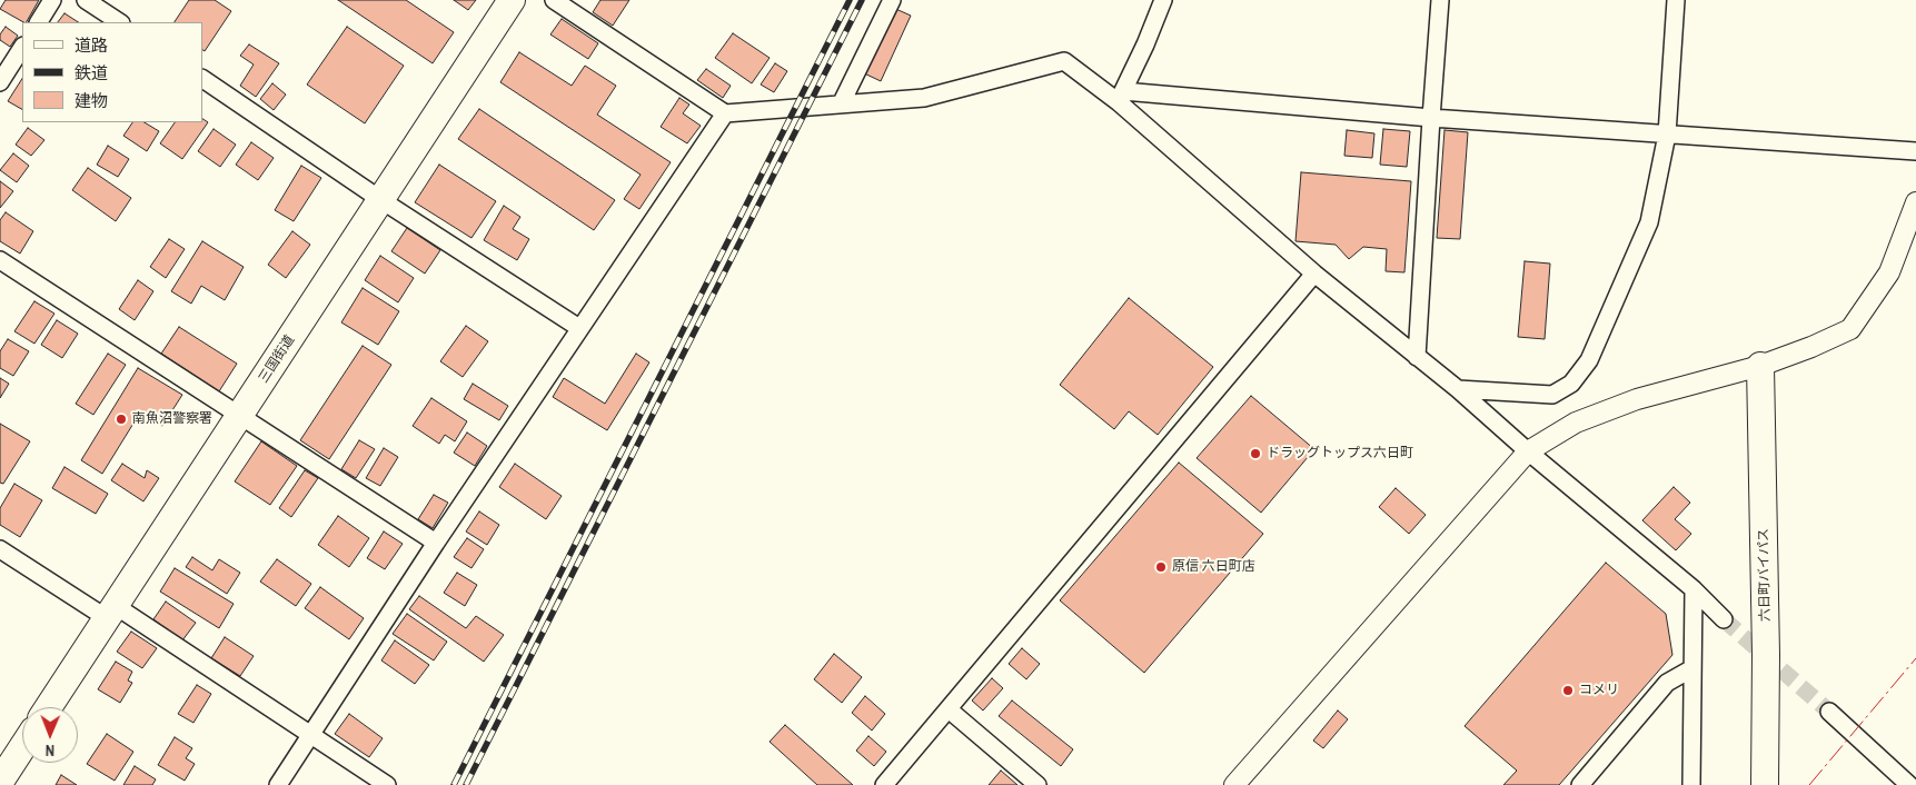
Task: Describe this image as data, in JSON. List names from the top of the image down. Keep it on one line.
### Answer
{"streets":{"highway":["三国街道","六日町バイパス"]},"places":["南魚沼警察署","ドラッグトップス六日町","原信 六日町店","コメリ"],"legend":["道路","鉄道","建物"],"north":"bottom"}
